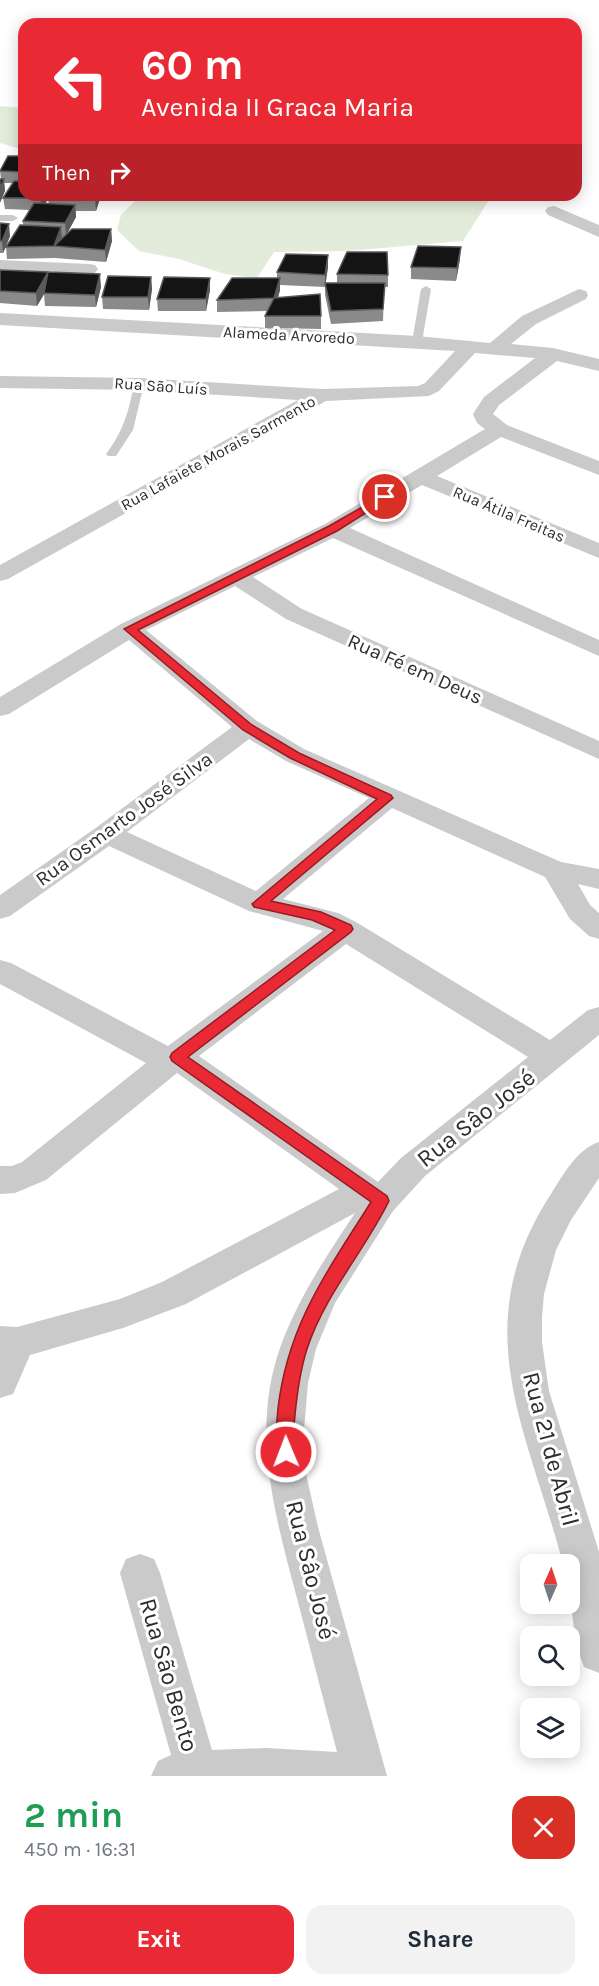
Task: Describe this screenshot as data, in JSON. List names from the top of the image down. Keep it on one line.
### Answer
{"streets":{"street":["Alameda Arvoredo","Rua São Luís","Rua Lafaiete Morais Sarmento","Rua Átila Freitas","Rua Fé em Deus","Rua Osmarto José Silva","Rua Sâo José","Rua 21 de Abril","Rua São Bento"]},"crossings":[["Alameda Arvoredo","Rua Lafaiete Morais Sarmento"],["Rua São Luís","Rua Lafaiete Morais Sarmento"]],"north":"top","page":{"turn":["60 m","Avenida II Graca Maria"],"then":"Then","heading":["2 min","450 m · 16:31"],"buttons":["Exit","Share"]}}
